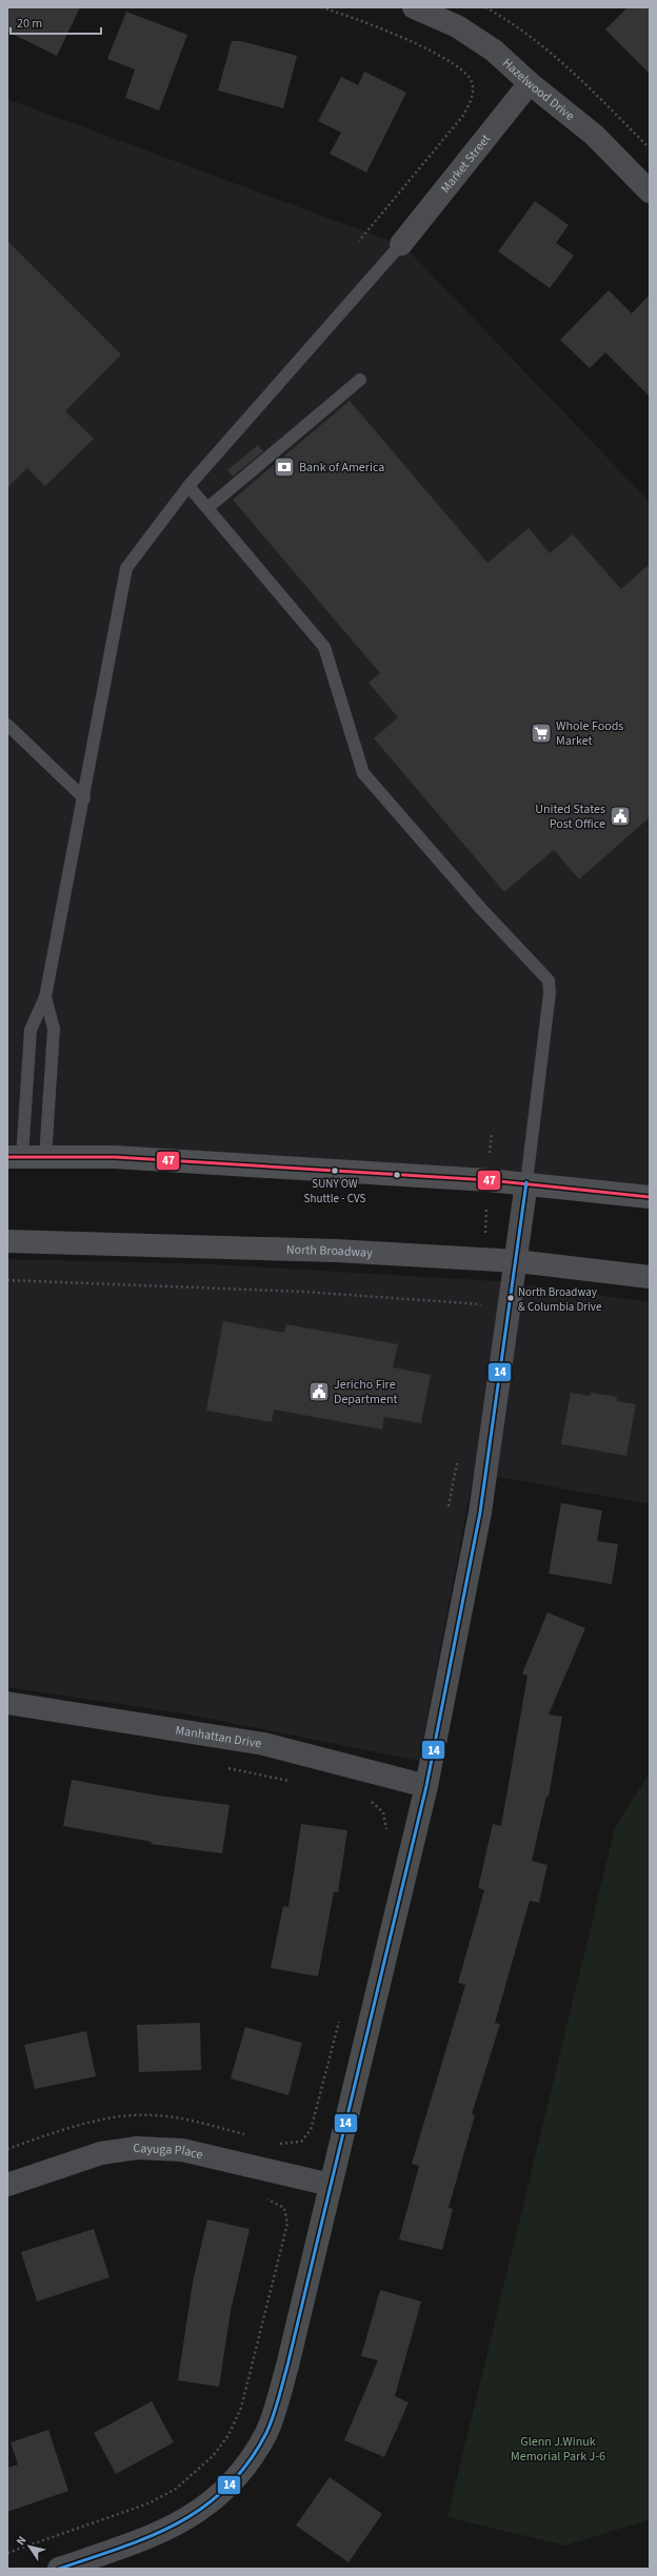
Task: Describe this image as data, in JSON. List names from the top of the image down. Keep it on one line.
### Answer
{"streets":{"main road":["North Broadway"],"street":["Hazelwood Drive","Market Street","Manhattan Drive","Cayuga Place"]},"crossings":[["Hazelwood Drive","Market Street"]],"parks":["Glenn J.Winuk Memorial Park J-6"],"places":{"bank":["Bank of America"],"supermarket":["Whole Foods Market"],"public building":["United States Post Office","Jericho Fire Department"],"other":["SUNY OW Shuttle - CVS","North Broadway & Columbia Drive"]},"lines":["transit line 47","transit line 14"],"scale_bar":"20 m","north":"top left"}
